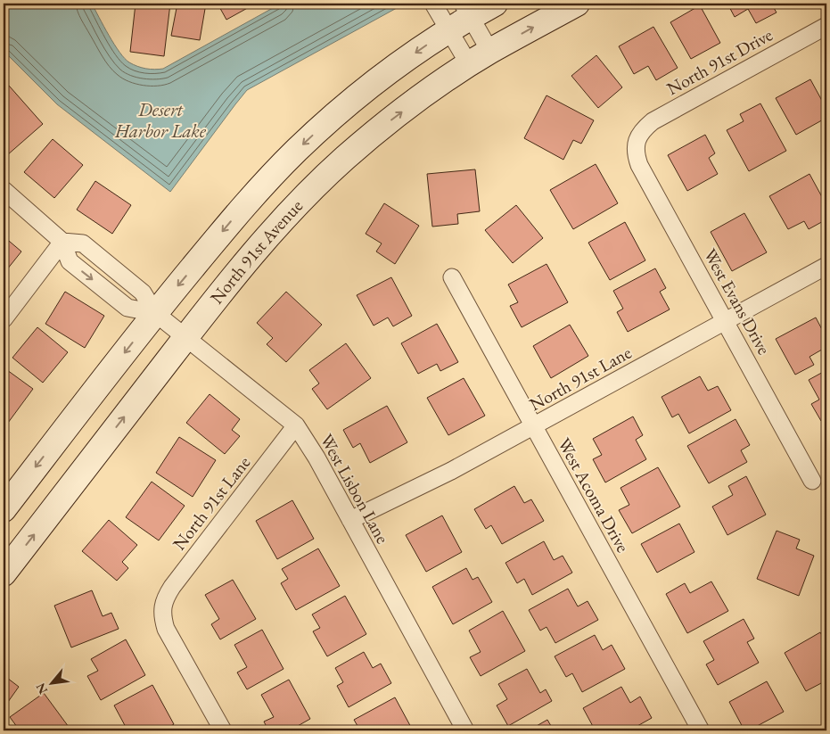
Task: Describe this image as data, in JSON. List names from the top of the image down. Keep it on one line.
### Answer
{"streets":{"main road":["North 91st Avenue"],"street":["North 91st Drive","West Evans Drive","North 91st Lane","West Lisbon Lane","West Acoma Drive"]},"crossings":[["North 91st Drive","West Evans Drive"],["North 91st Avenue","West Lisbon Lane"],["West Evans Drive","North 91st Lane"],["North 91st Lane","West Lisbon Lane"],["North 91st Lane","West Acoma Drive"]],"water":["Desert Harbor Lake"],"north":"bottom left"}
